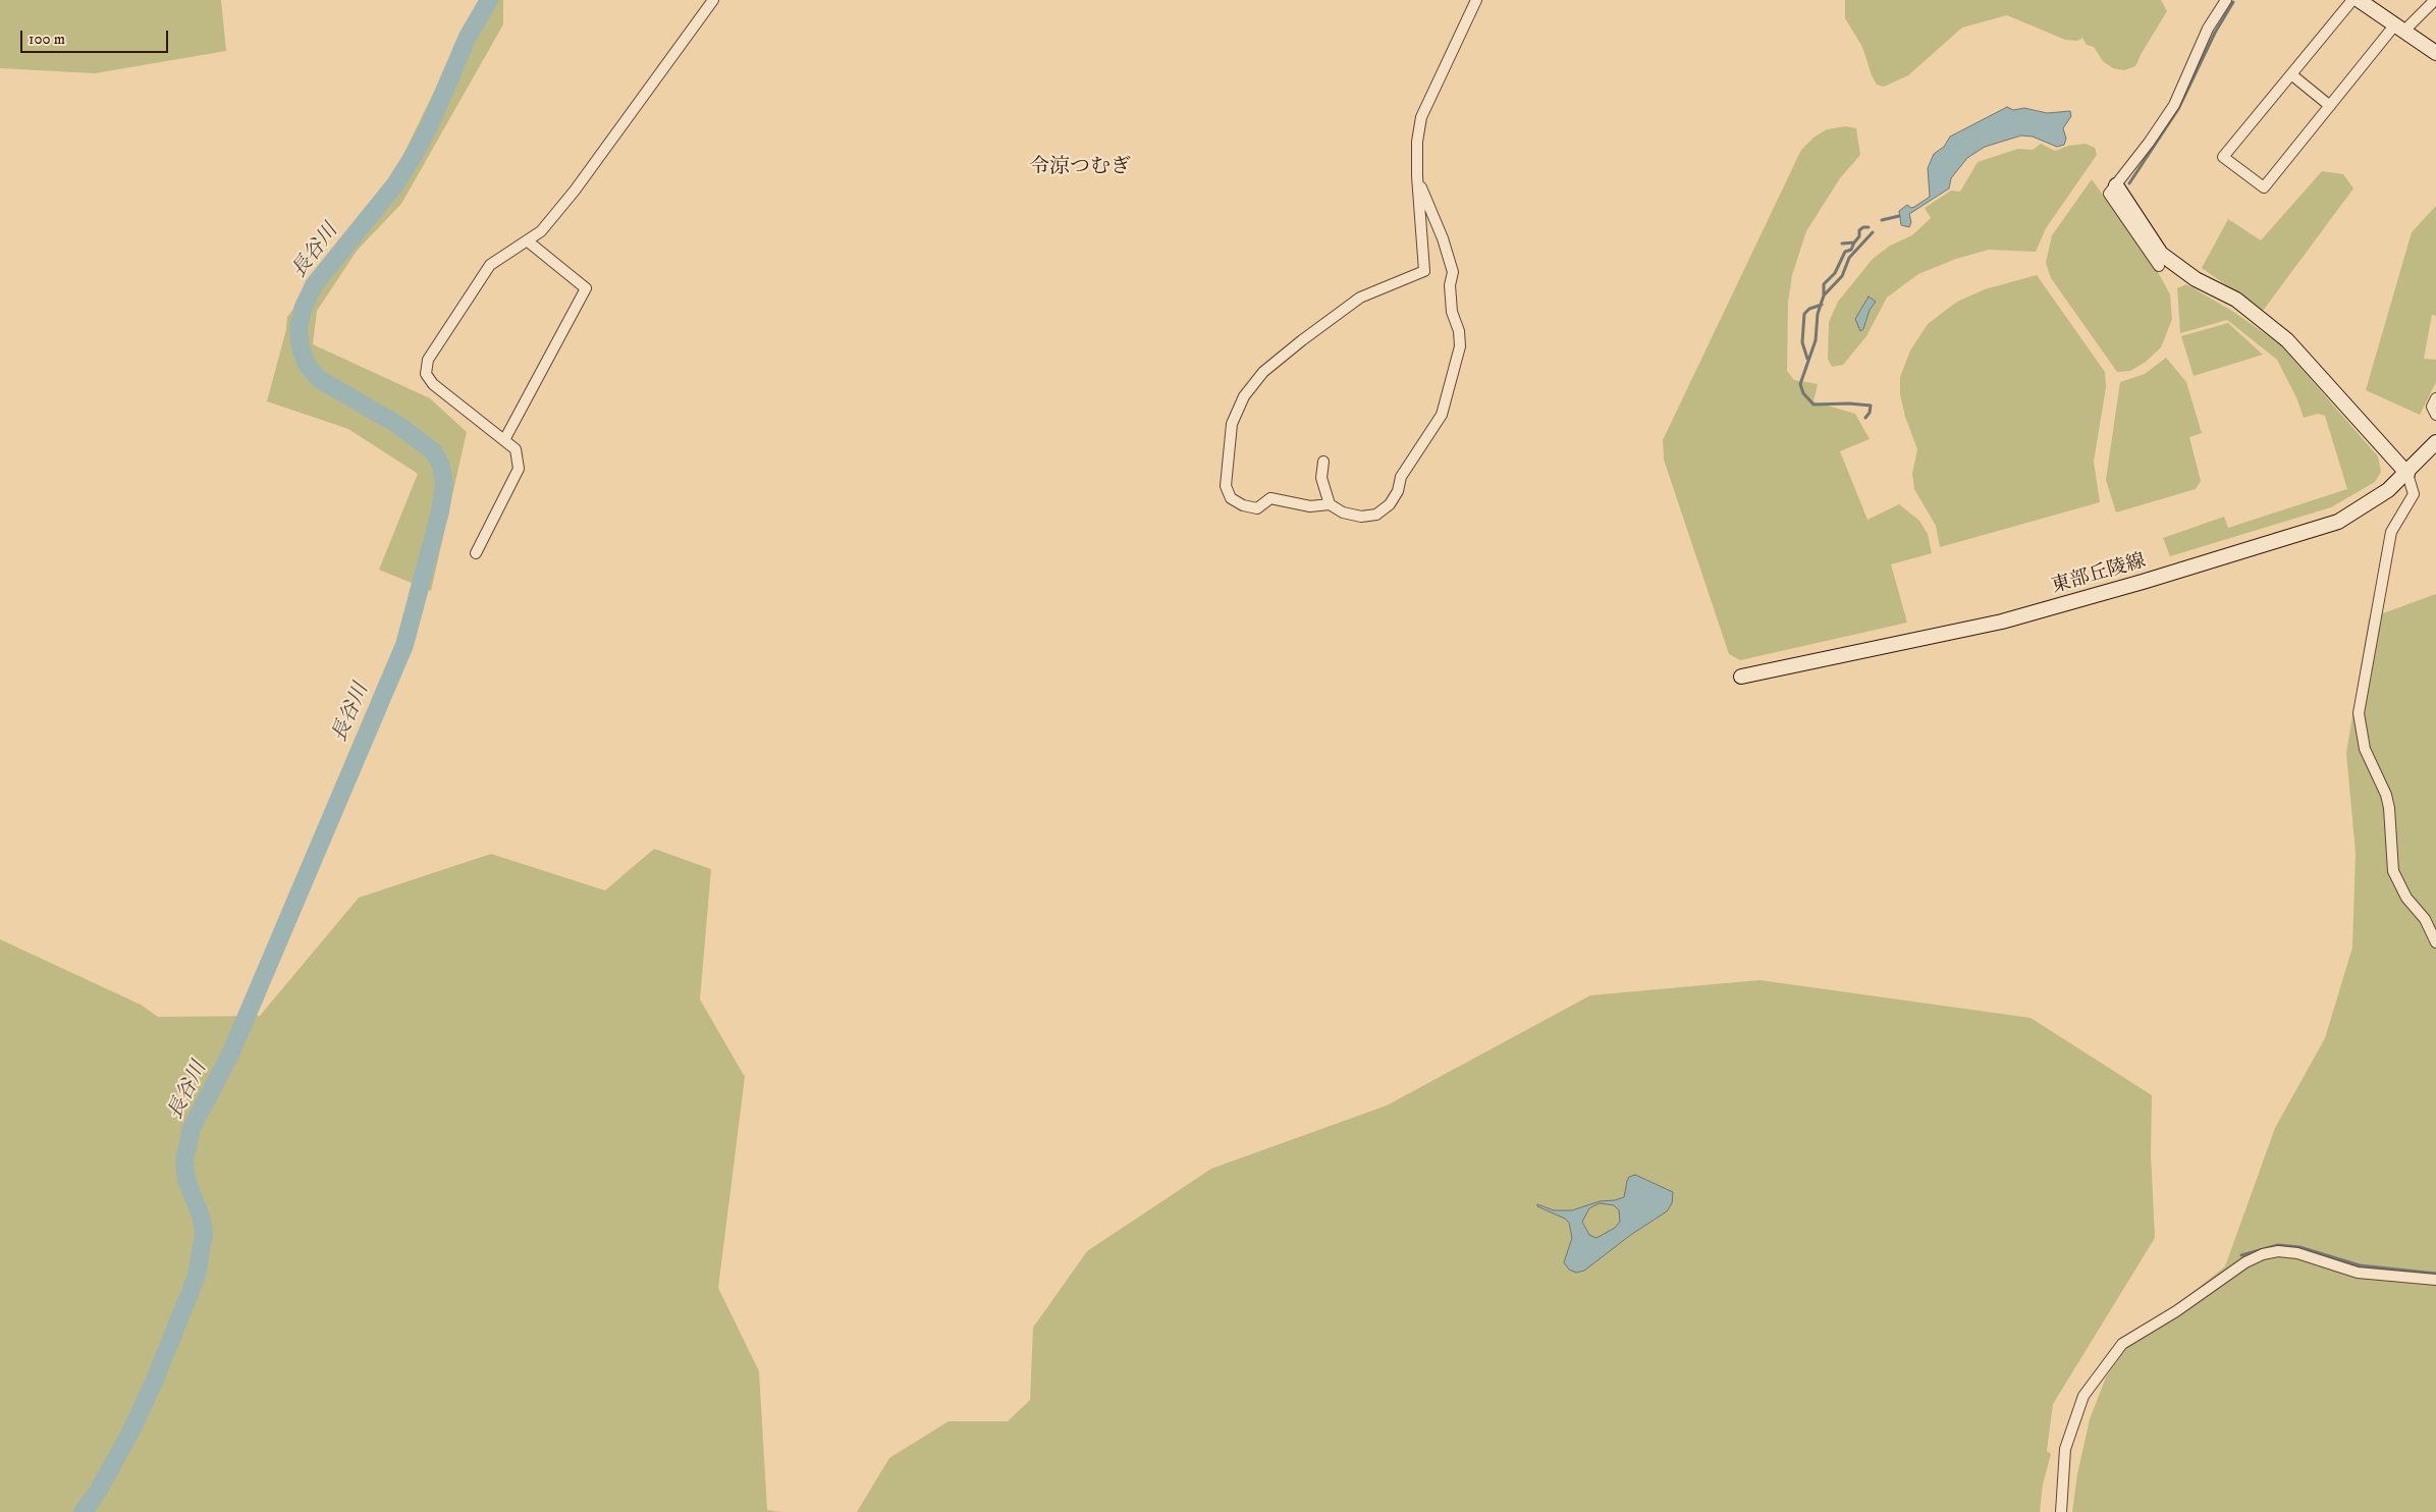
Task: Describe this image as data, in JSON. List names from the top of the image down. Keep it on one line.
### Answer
{"streets":{"street":["東部丘陵線"]},"districts":["令涼つむぎ"],"water":["長谷川"],"scale_bar":"100 m"}
